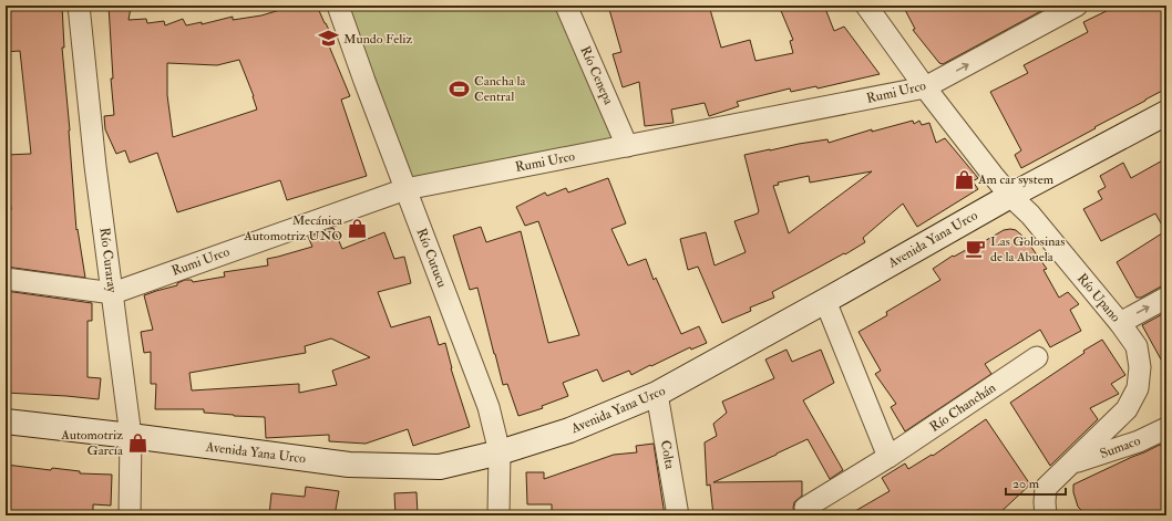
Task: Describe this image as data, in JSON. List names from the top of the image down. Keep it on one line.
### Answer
{"streets":{"street":["Río Cenepa","Rumi Urco","Avenida Yana Urco","Río Cutucu","Río Curaray","Río Upano","Río Chanchán","Sumaco","Colta"]},"crossings":[["Río Cenepa","Rumi Urco"],["Rumi Urco","Río Cutucu"],["Rumi Urco","Río Curaray"],["Rumi Urco","Río Upano"],["Avenida Yana Urco","Río Cutucu"],["Avenida Yana Urco","Río Curaray"],["Avenida Yana Urco","Río Upano"],["Avenida Yana Urco","Colta"],["Río Upano","Sumaco"]],"places":{"school or university":["Mundo Feliz"],"sports":["Cancha la Central"],"shop":["Am car system","Mecánica Automotriz UNO","Automotriz García"],"cafe":["Las Golosinas de la Abuela"]},"scale_bar":"20 m"}
